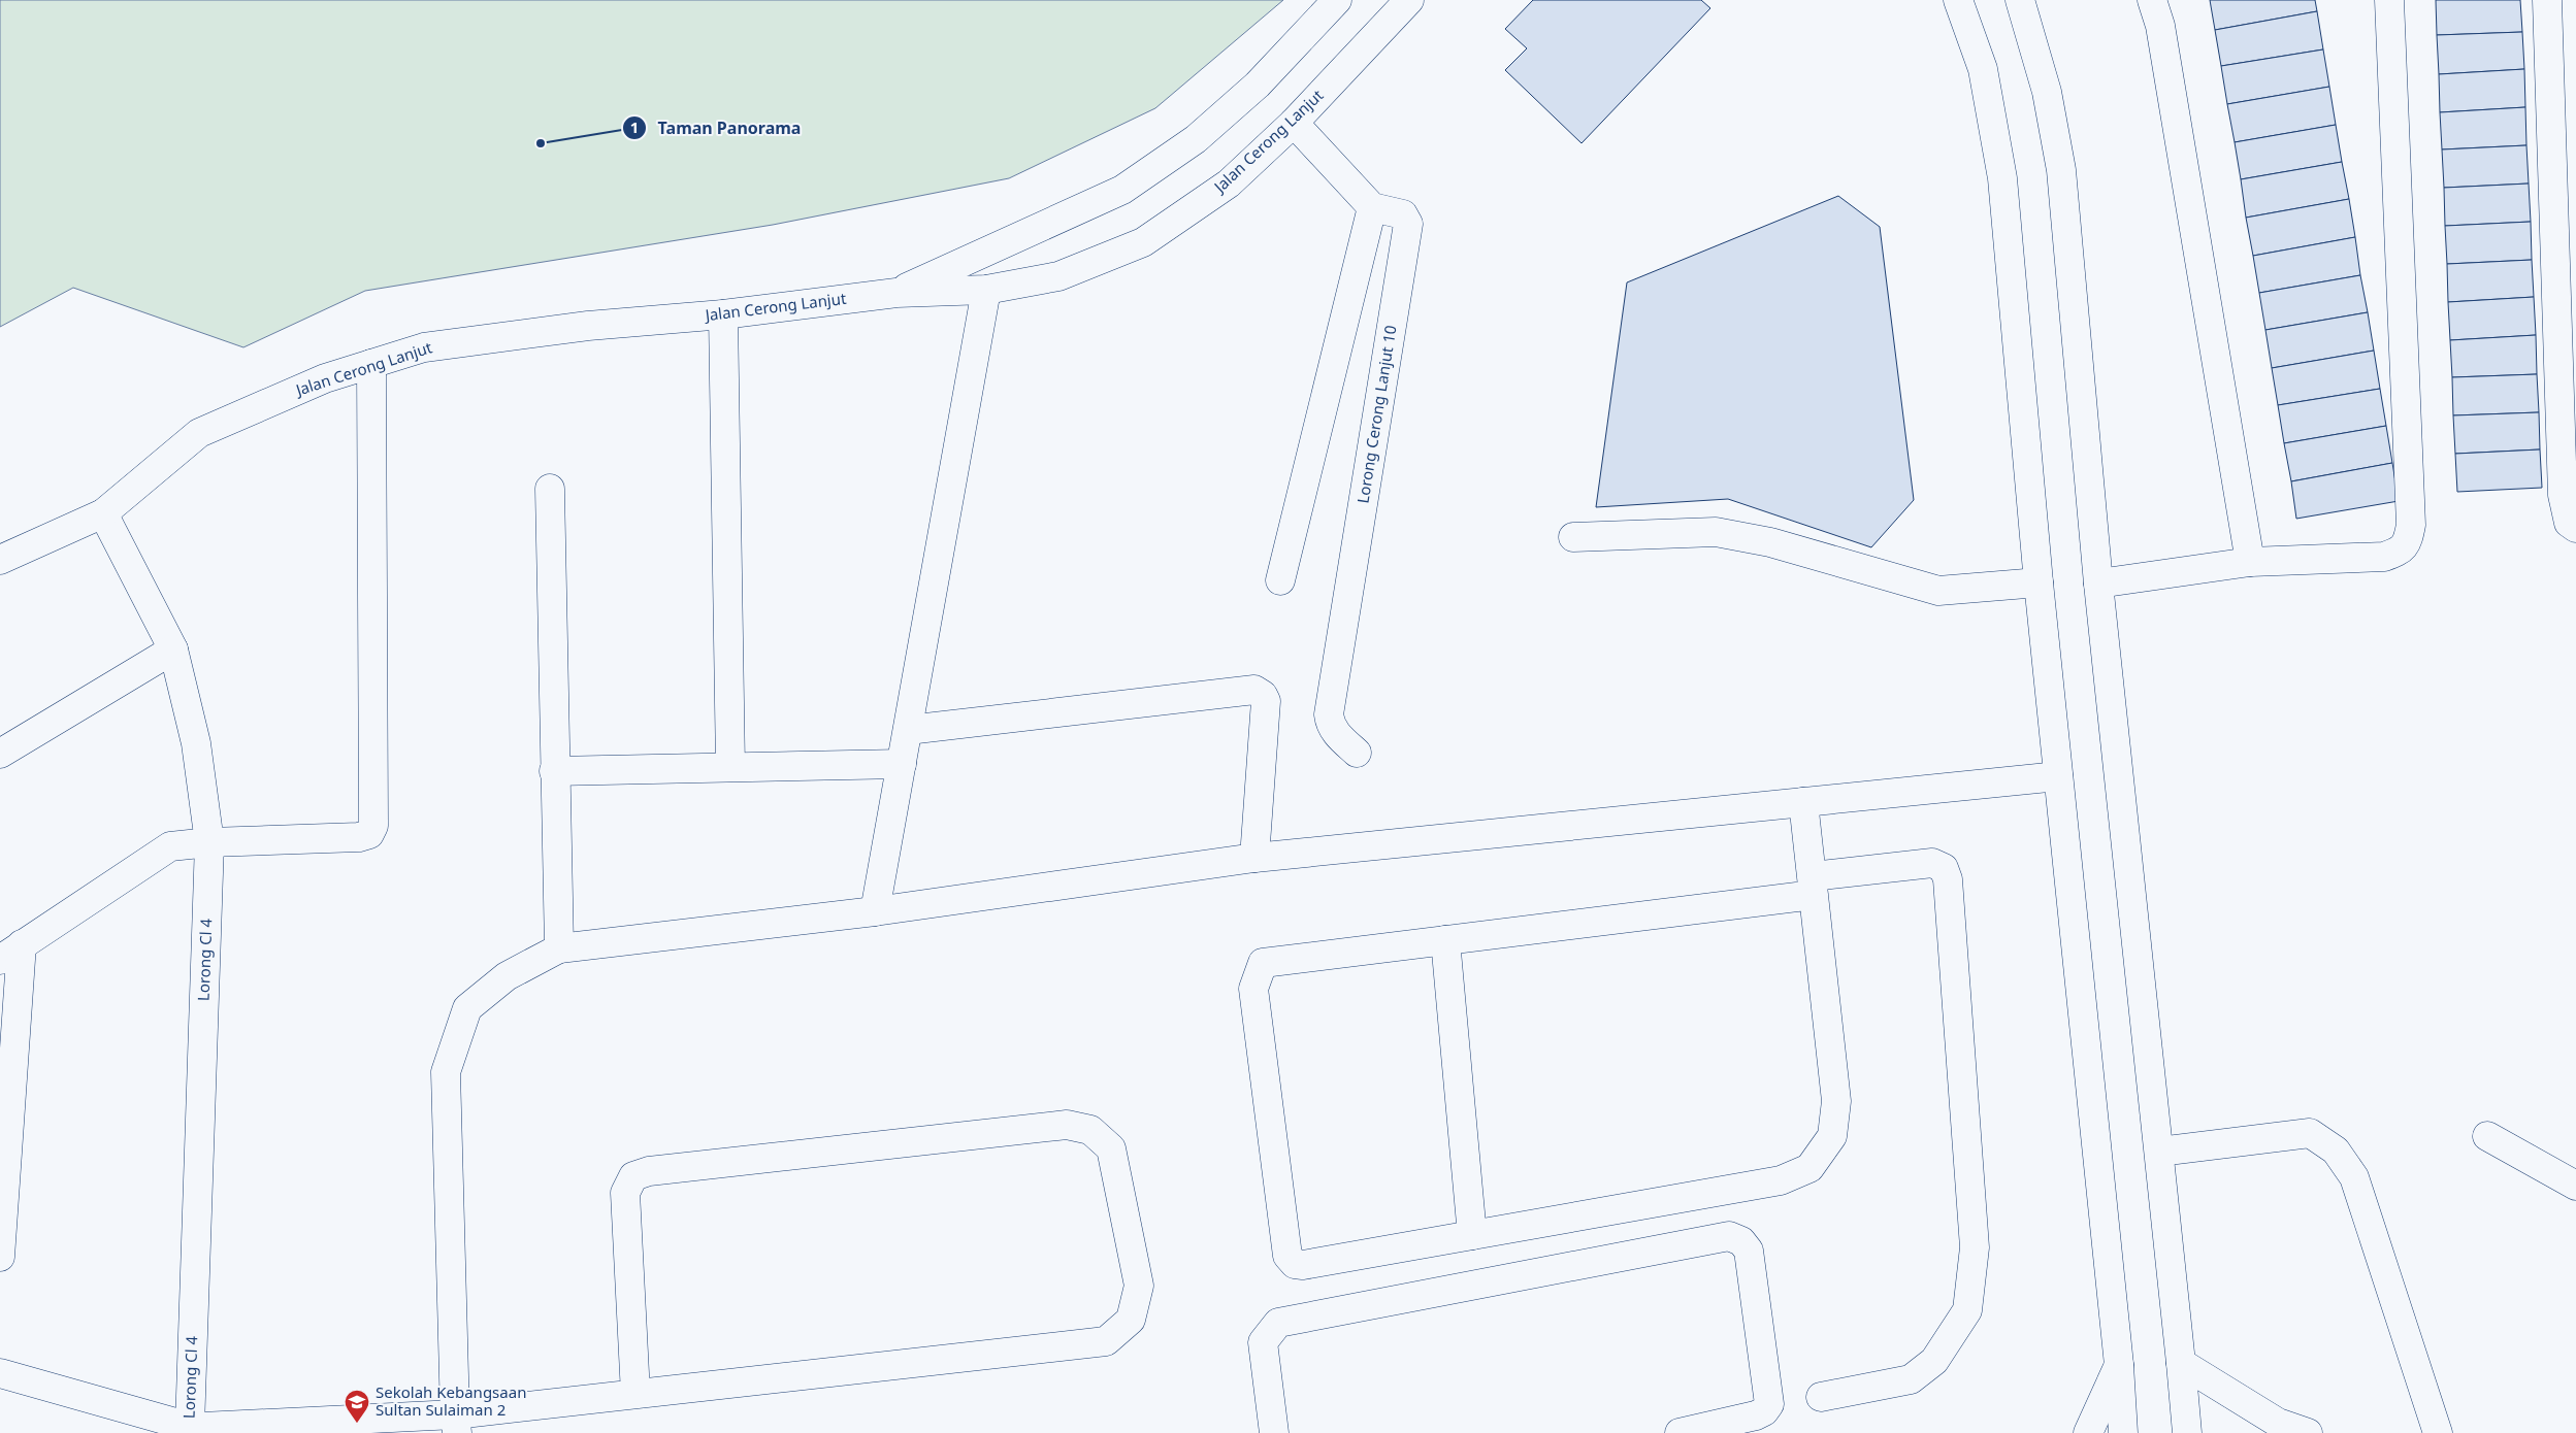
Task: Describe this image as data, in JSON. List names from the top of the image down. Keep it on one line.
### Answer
{"streets":{"street":["Jalan Cerong Lanjut","Lorong Cerong Lanjut 10","Lorong Cl 4"]},"crossings":[["Jalan Cerong Lanjut","Lorong Cl 4"]],"places":{"other":["Taman Panorama"],"school or university":["Sekolah Kebangsaan Sultan Sulaiman 2"]}}
